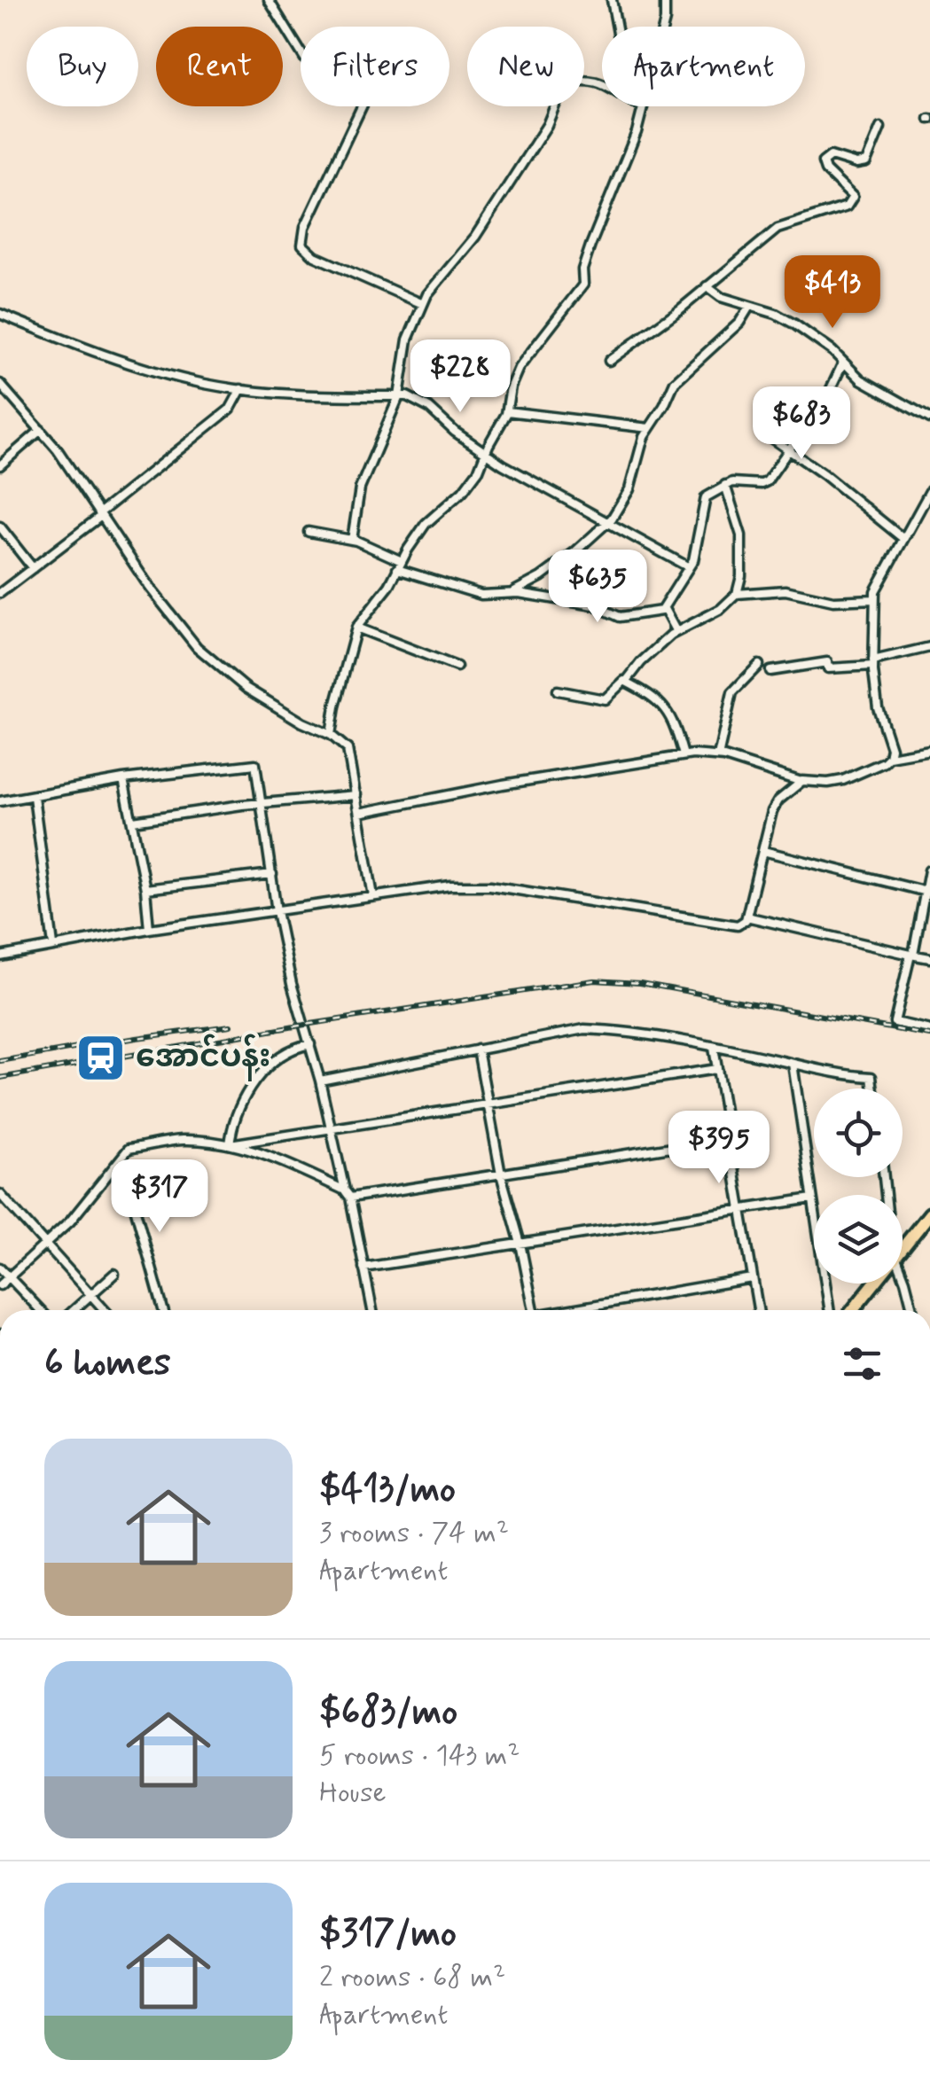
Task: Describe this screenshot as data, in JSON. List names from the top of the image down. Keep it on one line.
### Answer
{"places":{"station":["အောင်ပန်း"]},"page":{"chip":["Buy","Rent","Filters","New","Apartment"],"price":["$413","$228","$683","$635","$395","$317"],"heading":"6 homes","list":[{"name":"$413/mo","note":"3 rooms · 74 m² · Apartment"},{"name":"$683/mo","note":"5 rooms · 143 m² · House"},{"name":"$317/mo","note":"2 rooms · 68 m² · Apartment"}]}}
